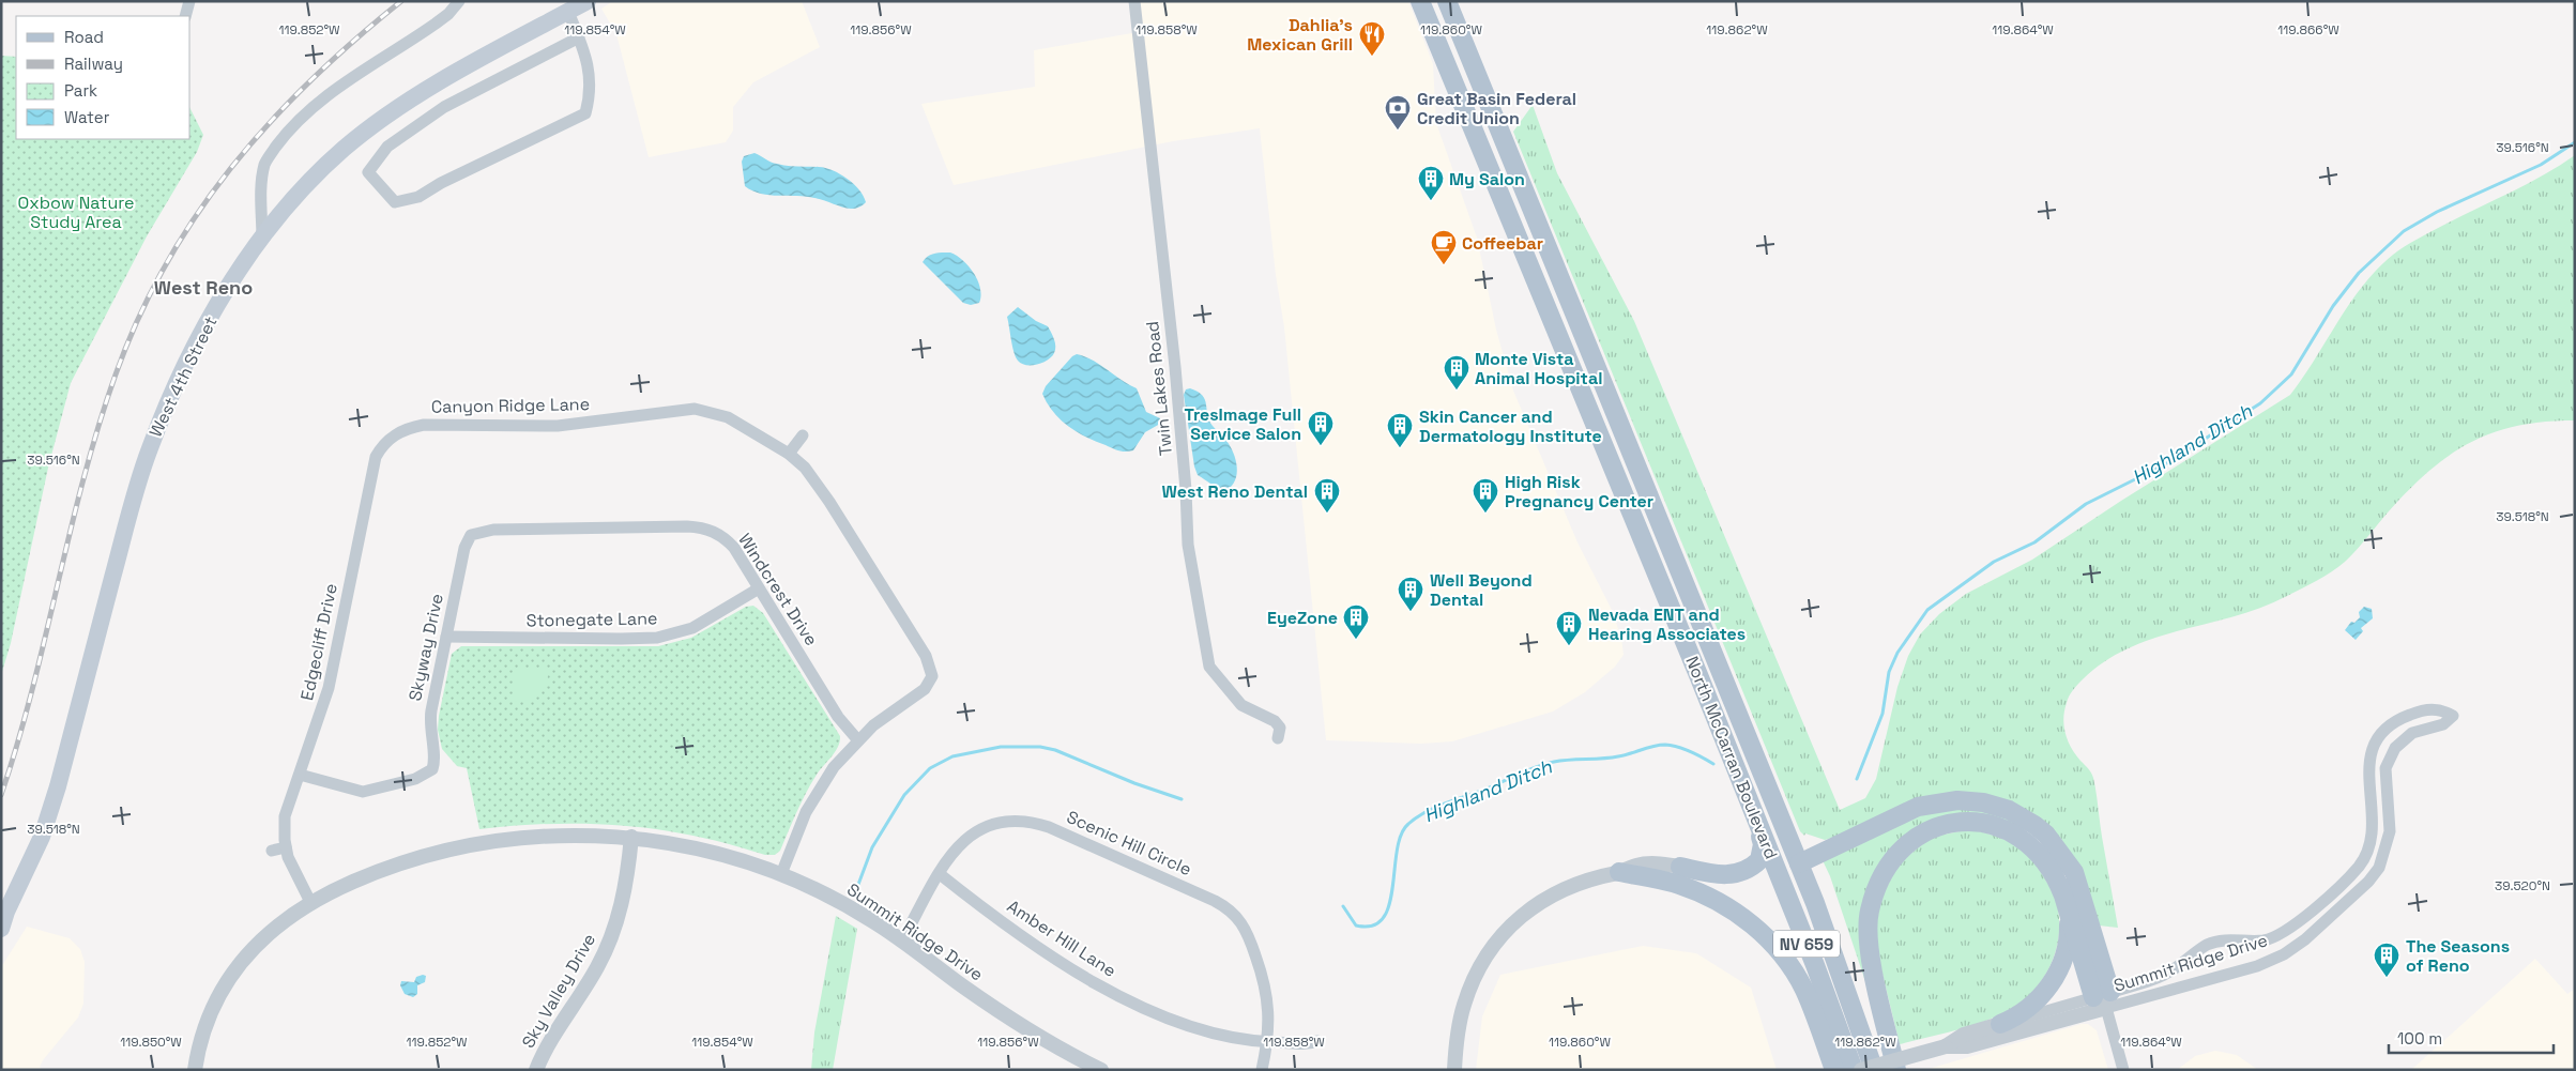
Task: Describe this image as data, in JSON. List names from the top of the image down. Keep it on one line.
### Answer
{"streets":{"main road":["West 4th Street","North McCarran Boulevard","NV 659"],"street":["Twin Lakes Road","Canyon Ridge Lane","Windcrest Drive","Stonegate Lane","Edgecliff Drive","Skyway Drive","Scenic Hill Circle","Summit Ridge Drive","Amber Hill Lane","Sky Valley Drive"]},"crossings":[["Canyon Ridge Lane","Windcrest Drive"],["Canyon Ridge Lane","Edgecliff Drive"],["Windcrest Drive","Stonegate Lane"],["Windcrest Drive","Skyway Drive"],["Stonegate Lane","Skyway Drive"],["Edgecliff Drive","Skyway Drive"],["Edgecliff Drive","Summit Ridge Drive"],["Scenic Hill Circle","Summit Ridge Drive"],["Scenic Hill Circle","Amber Hill Lane"],["Summit Ridge Drive","Sky Valley Drive"]],"districts":["West Reno"],"water":["Highland Ditch"],"parks":["Oxbow Nature Study Area"],"places":{"restaurant":["Dahlia's Mexican Grill"],"bank":["Great Basin Federal Credit Union"],"building":["My Salon","Monte Vista Animal Hospital","TresImage Full Service Salon","Skin Cancer and Dermatology Institute","West Reno Dental","High Risk Pregnancy Center","Well Beyond Dental","EyeZone","Nevada ENT and Hearing Associates","The Seasons of Reno"],"cafe":["Coffeebar"]},"legend":["Road","Railway","Park","Water"],"scale_bar":"100 m","coordinates":["119.852°W","119.854°W","119.856°W","119.858°W","119.860°W","119.862°W","119.864°W","119.866°W","39.516°N","39.518°N","39.520°N","119.850°W"]}
